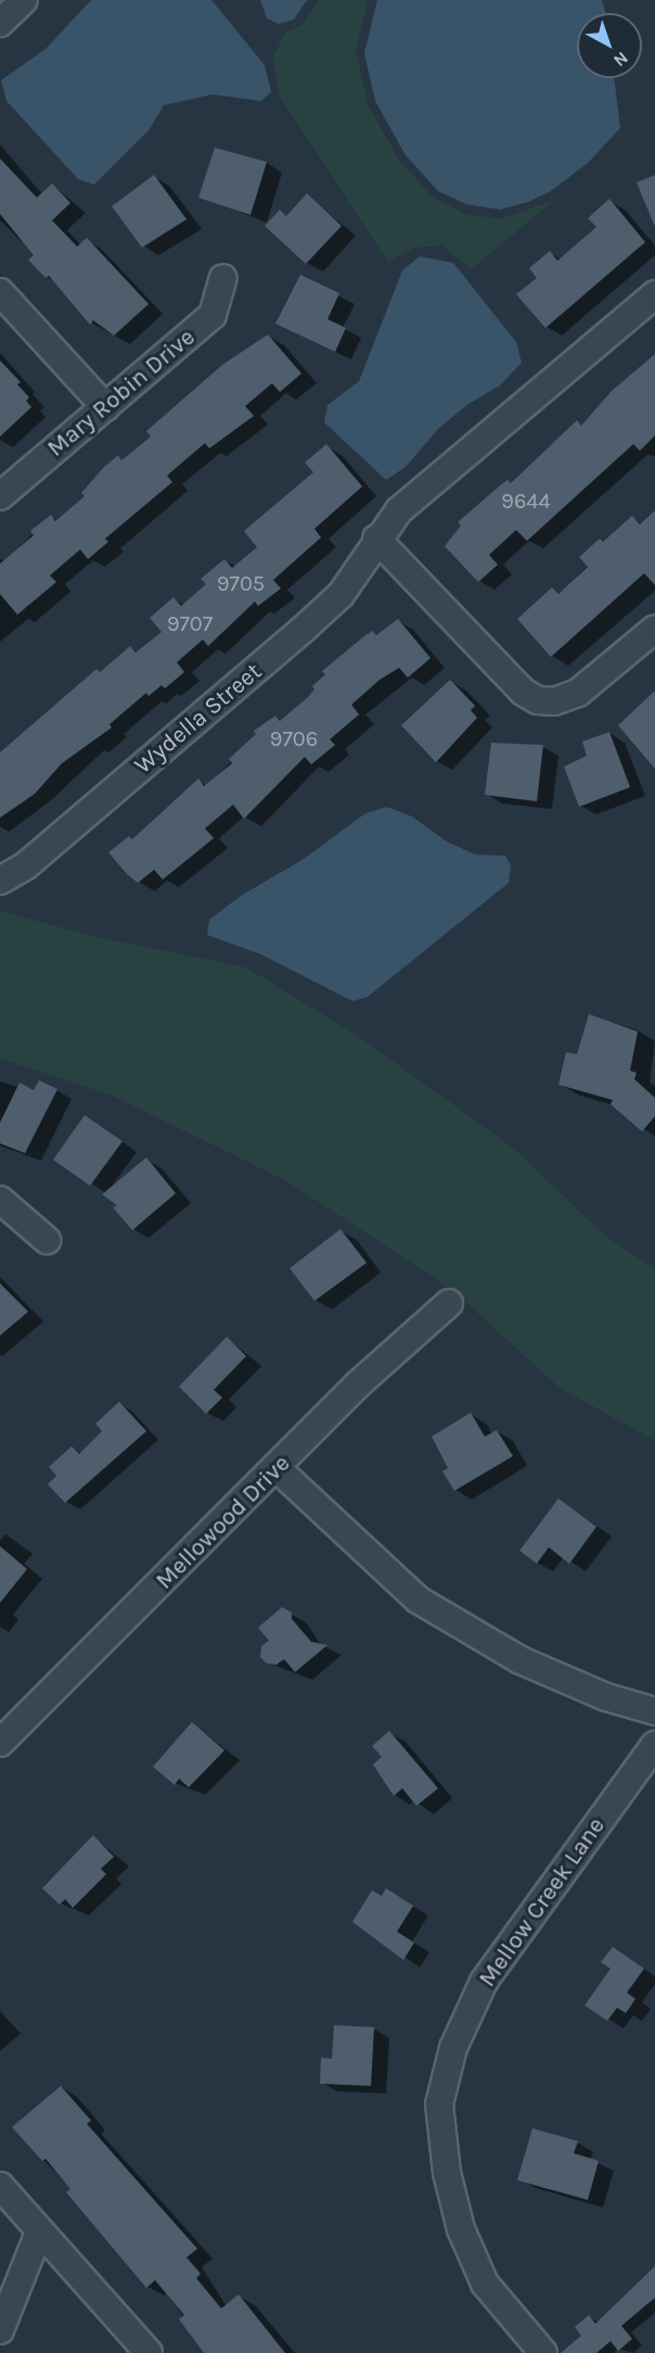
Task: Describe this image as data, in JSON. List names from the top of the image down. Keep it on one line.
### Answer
{"streets":{"street":["Mary Robin Drive","Wydella Street","Mellowood Drive","Mellow Creek Lane"]},"house_numbers":["9644","9705","9707","9706"],"north":"bottom right"}
